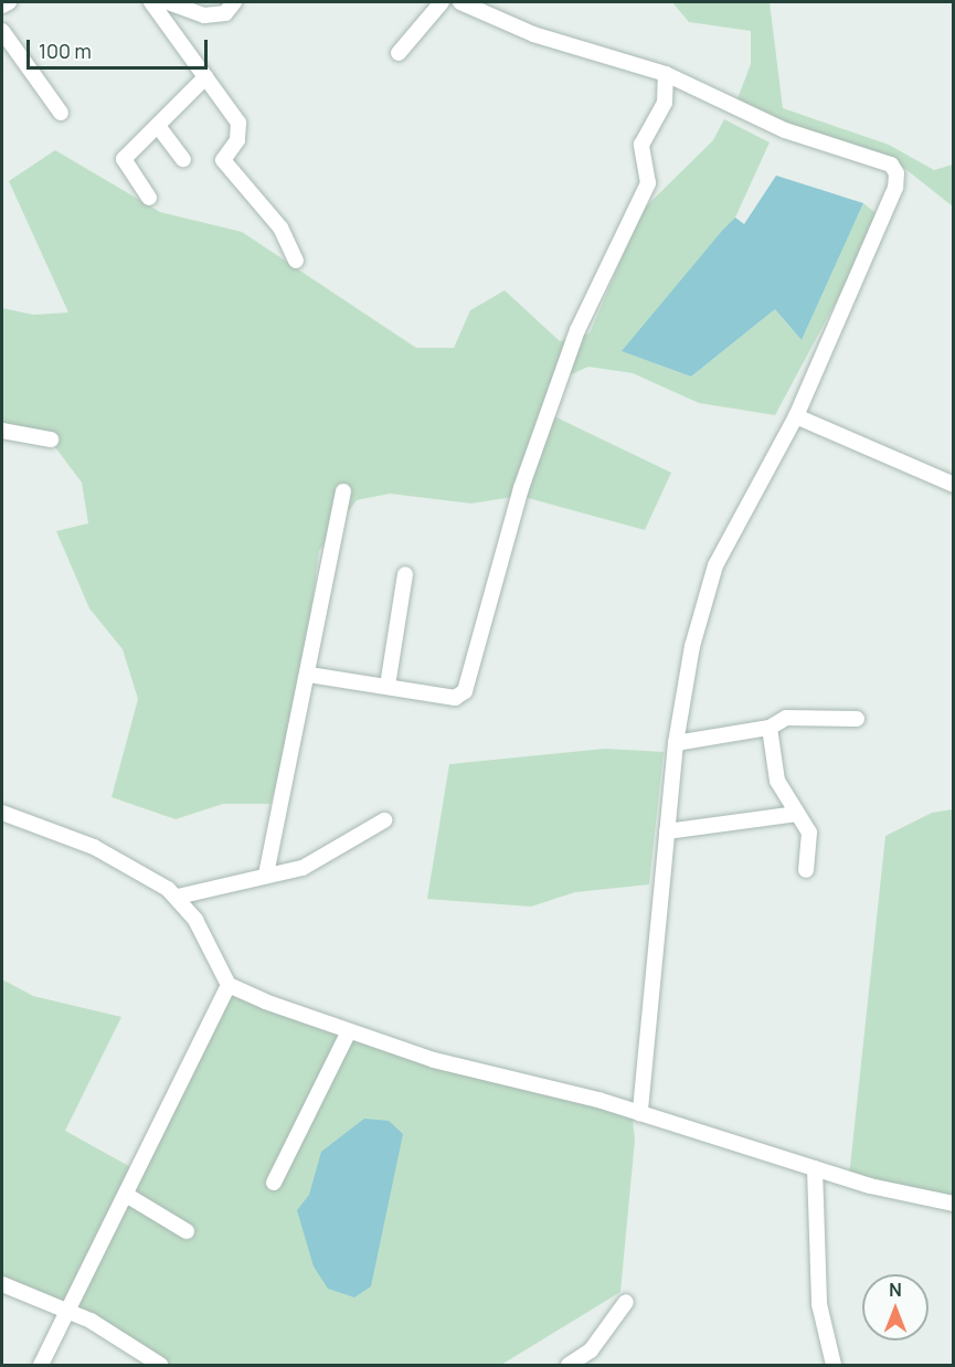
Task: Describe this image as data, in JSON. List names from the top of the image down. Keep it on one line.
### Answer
{"scale_bar":"100 m","north":"top"}
